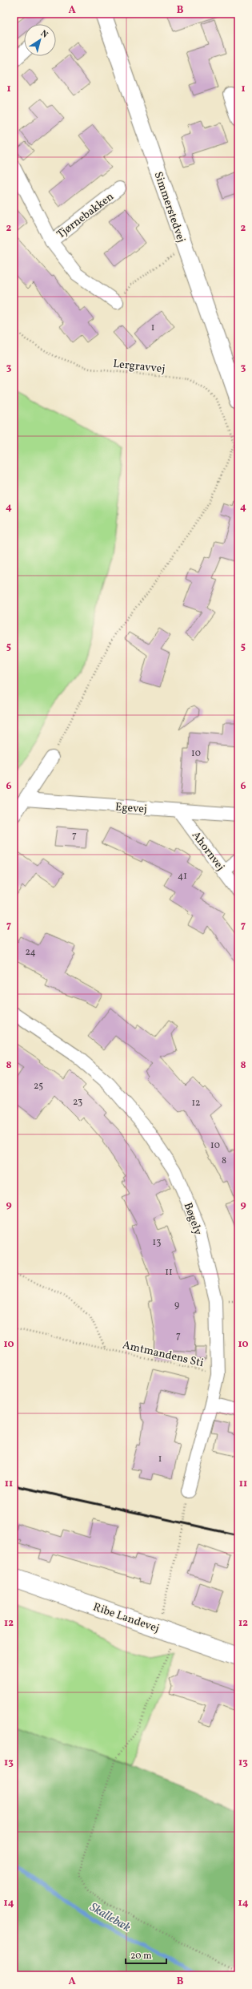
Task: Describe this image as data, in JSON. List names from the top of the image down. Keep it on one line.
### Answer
{"streets":{"main road":["Ribe Landevej"],"street":["Simmerstedvej","Tjørnebakken","Egevej","Ahornvej","Bøgely"],"path":["Lergravvej","Amtmandens Sti"]},"crossings":[["Egevej","Ahornvej"],["Bøgely","Amtmandens Sti"]],"water":["Skallebæk"],"house_numbers":["1","10","7","41","24","25","23","12","10","8","13","11","9","7","1"],"scale_bar":"20 m","north":"top right","grid":{"columns":["A","B"],"rows":["1","2","3","4","5","6","7","8","9","10","11","12","13","14"]}}
